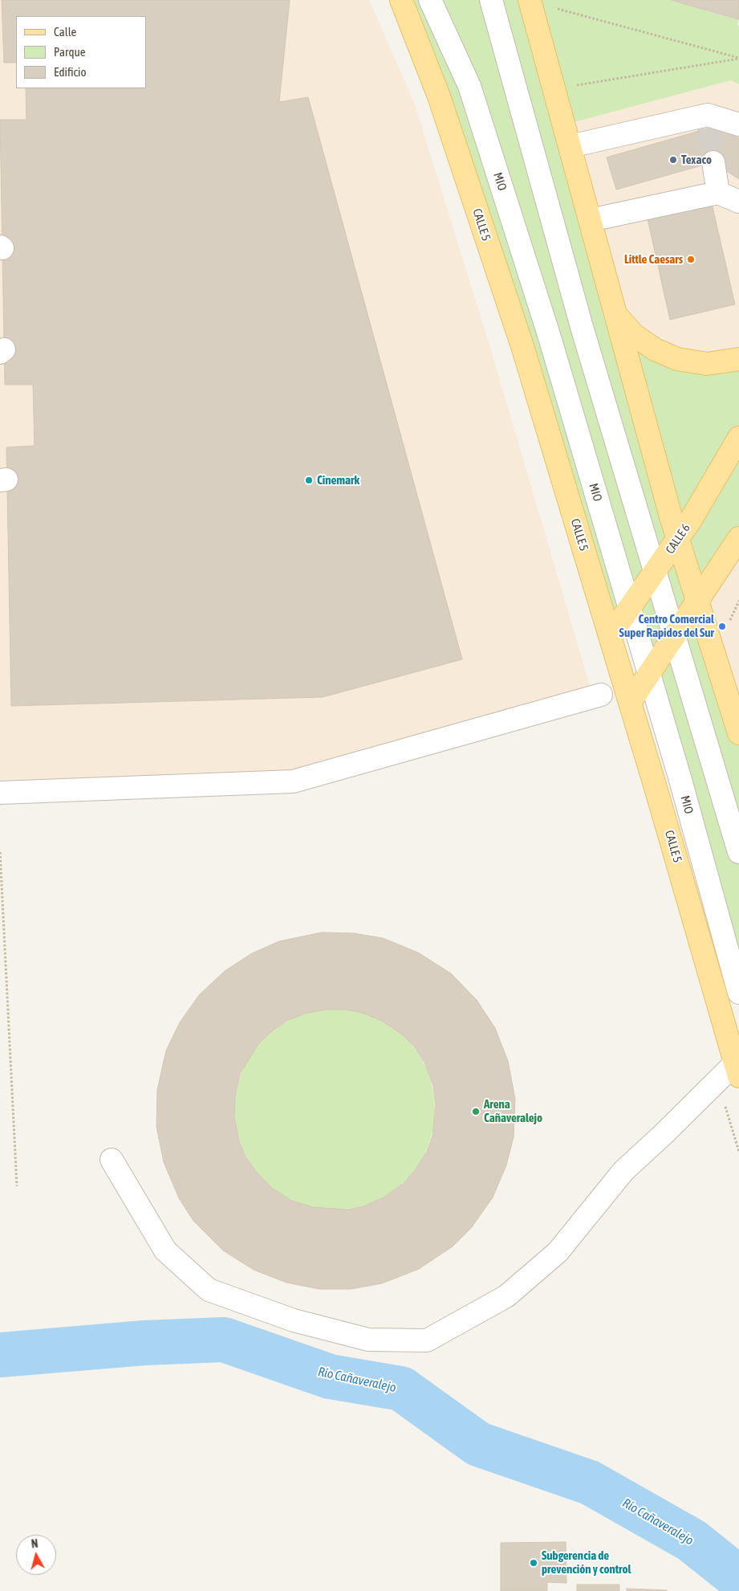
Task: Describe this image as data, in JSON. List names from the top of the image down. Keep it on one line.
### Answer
{"streets":{"main road":["CALLE 5","CALLE 6"],"street":["MIO"]},"crossings":[["MIO","CALLE 6"],["CALLE 5","CALLE 6"]],"water":["Río Cañaveralejo"],"places":["Texaco","Little Caesars","Cinemark","Centro Comercial Super Rapidos del Sur","Arena Cañaveralejo","Subgerencia de prevención y control"],"legend":["Calle","Parque","Edificio"],"north":"top"}
